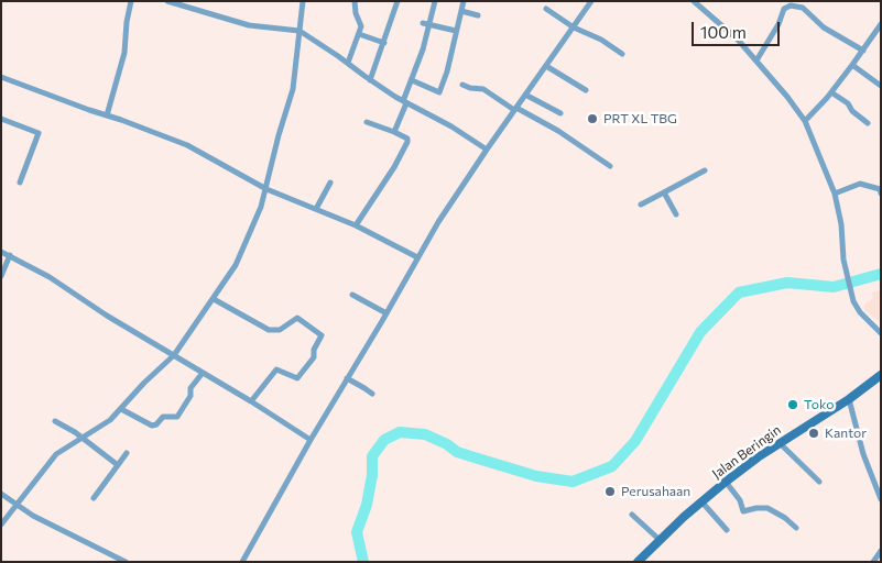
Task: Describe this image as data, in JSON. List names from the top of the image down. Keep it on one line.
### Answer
{"streets":{"street":["Jalan Beringin"]},"places":["PRT XL TBG","Toko","Kantor","Perusahaan"],"scale_bar":"100 m"}
